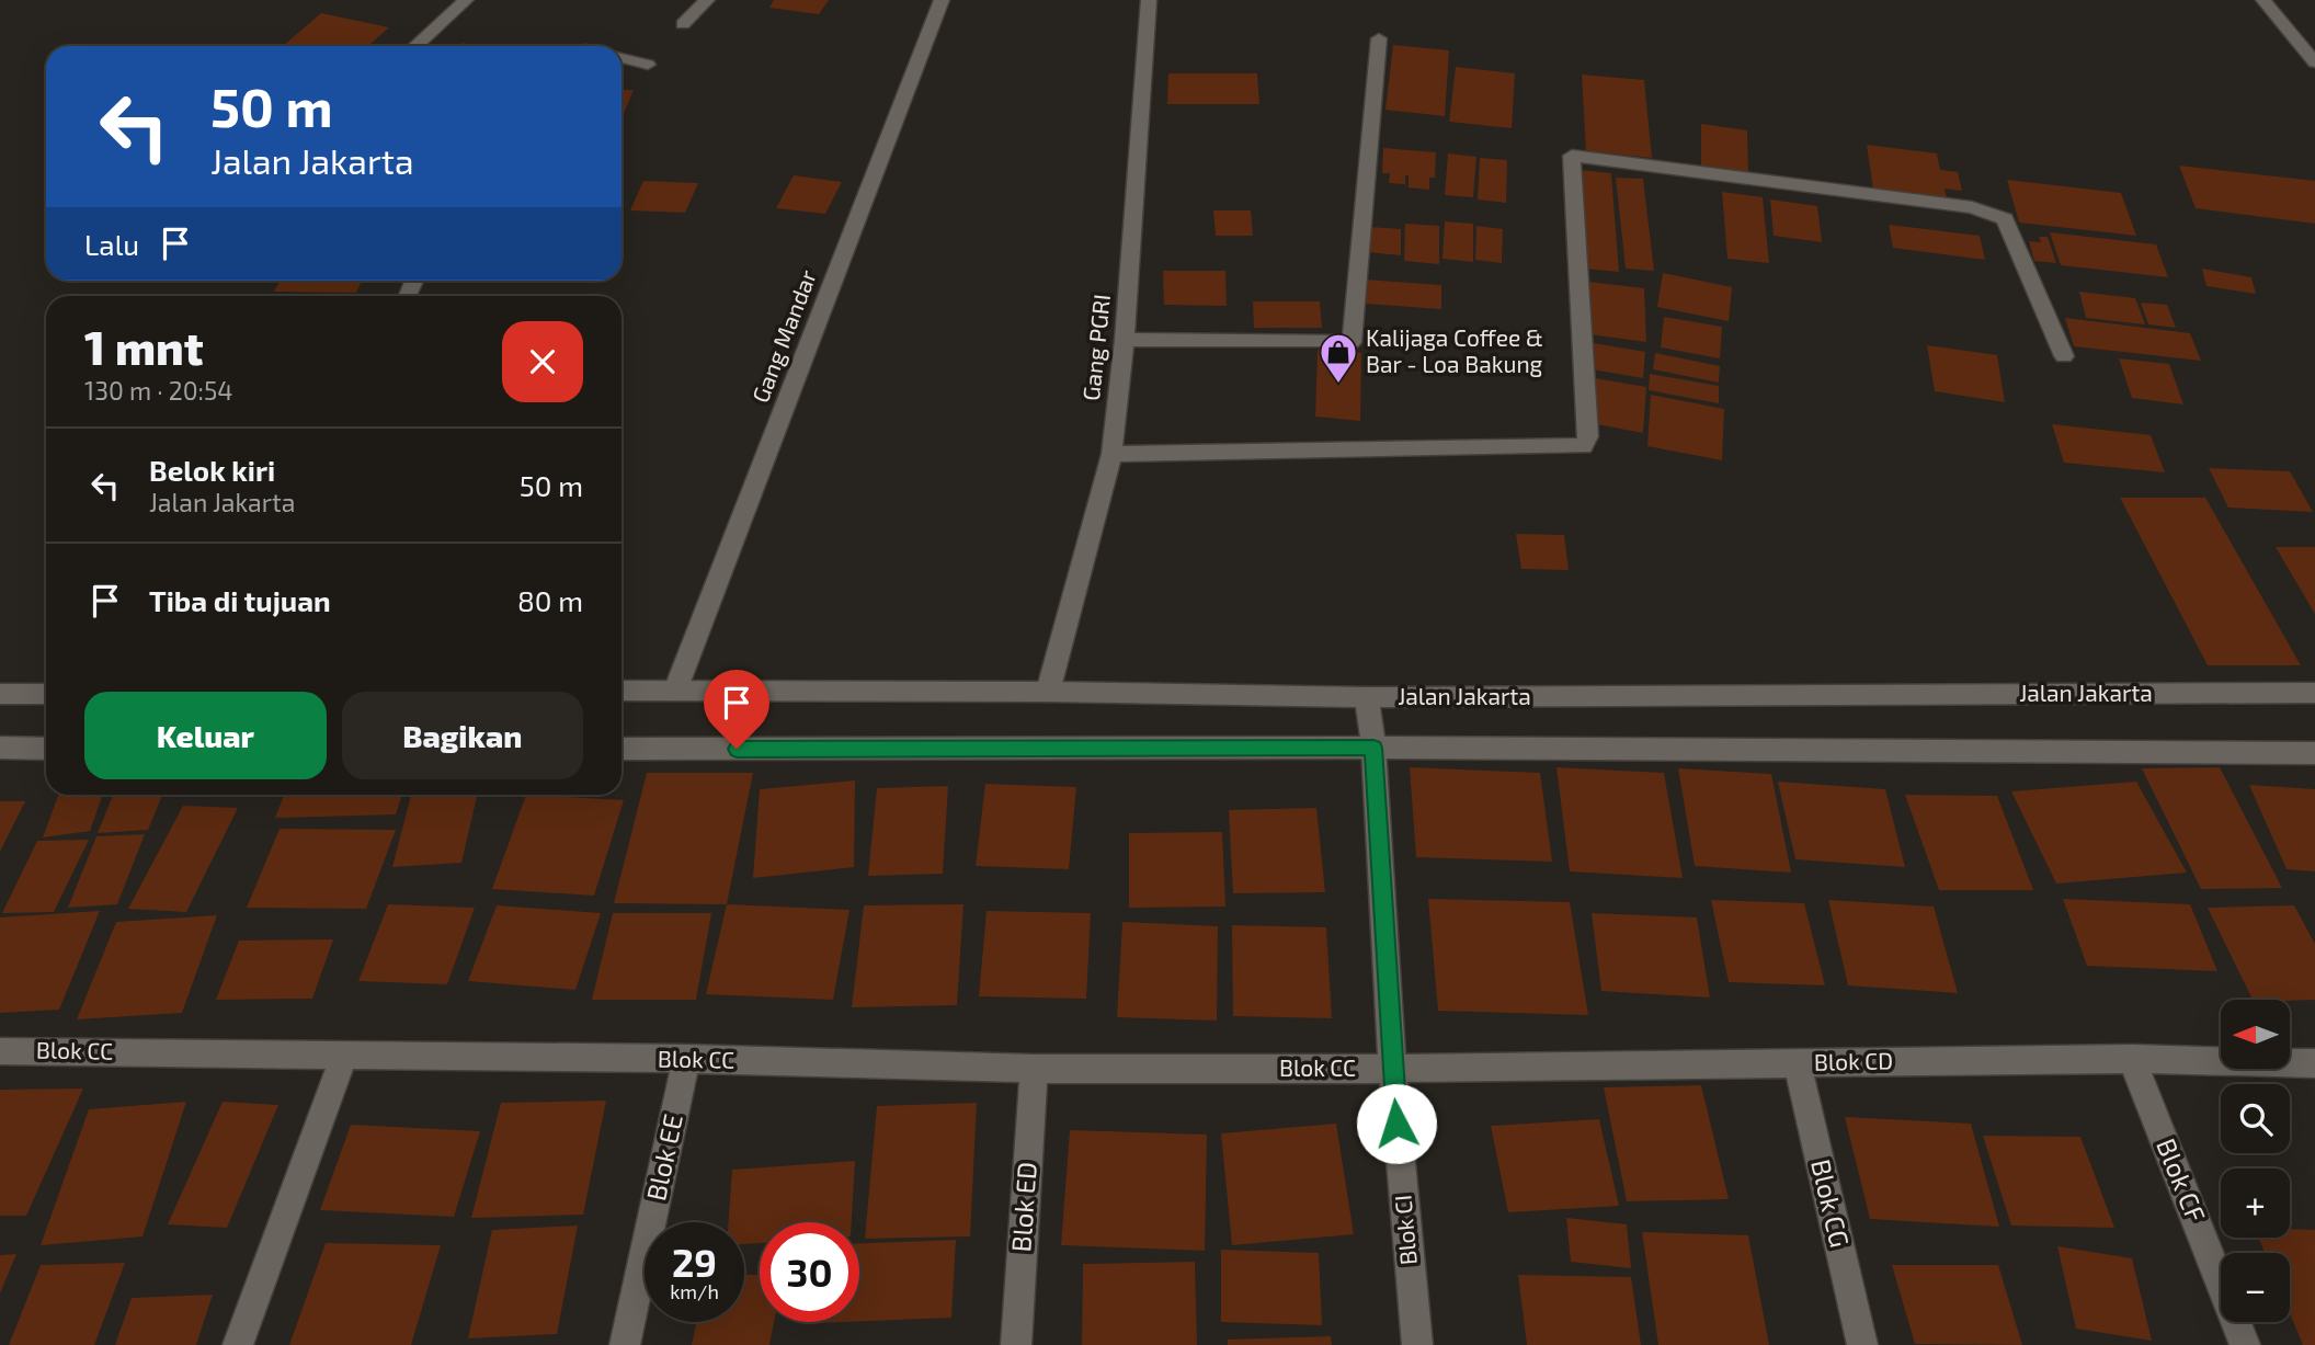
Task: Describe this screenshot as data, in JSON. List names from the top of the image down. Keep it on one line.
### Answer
{"streets":{"street":["Gang Mandar","Gang PGRI","Jalan Jakarta","Blok CC","Blok CD","Blok EE","Blok CF","Blok CG","Blok ED","Blok CI"]},"crossings":[["Gang Mandar","Jalan Jakarta"],["Gang PGRI","Jalan Jakarta"],["Jalan Jakarta","Blok CI"],["Blok CC","Blok CD"],["Blok CC","Blok EE"],["Blok CC","Blok ED"],["Blok CC","Blok CI"],["Blok CD","Blok CF"],["Blok CD","Blok CG"],["Blok CD","Blok CI"]],"places":{"shop":["Kalijaga Coffee & Bar - Loa Bakung"]},"north":"left","page":{"turn":["50 m","Jalan Jakarta"],"then":"Lalu","heading":["1 mnt","130 m · 20:54"],"list":[{"name":"Belok kiri","note":"Jalan Jakarta","value":"50 m"},{"name":"Tiba di tujuan","value":"80 m"}],"buttons":["Keluar","Bagikan"],"map_buttons":["+","−"],"speed":"29 km/h","limit":"30"}}
